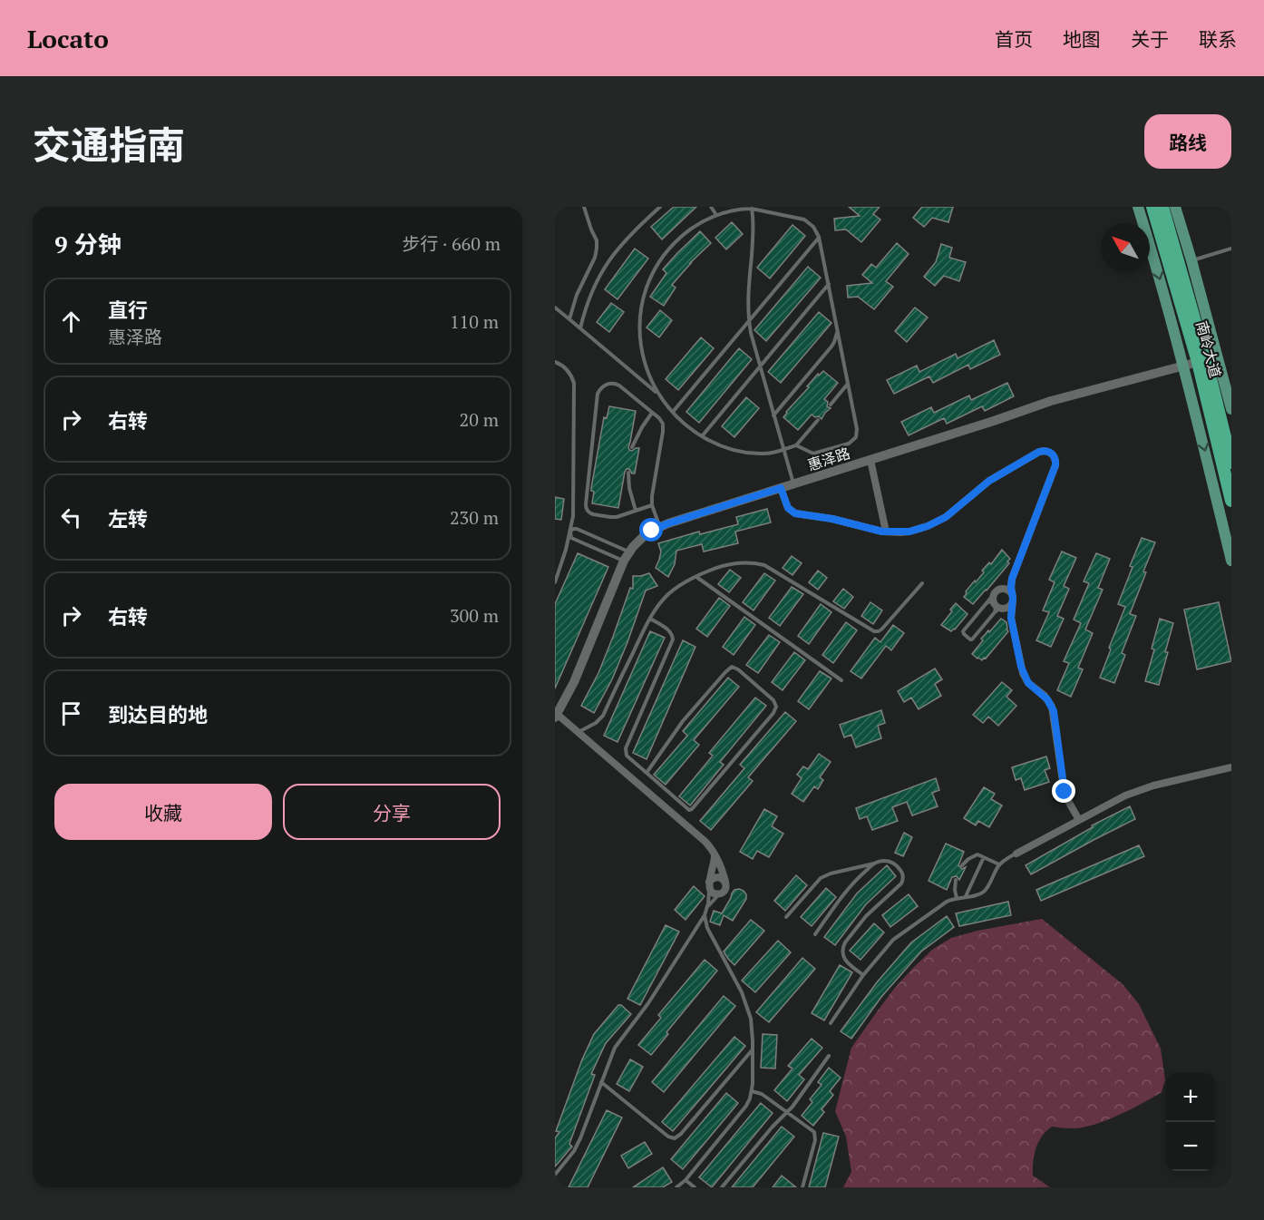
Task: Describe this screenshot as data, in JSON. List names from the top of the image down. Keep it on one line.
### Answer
{"streets":{"highway":["南岭大道"],"street":["惠泽路"]},"crossings":[["南岭大道","惠泽路"]],"north":"top left","page":{"header":"Locato","nav":["首页","地图","关于","联系"],"title":"交通指南","buttons":["路线",["收藏","分享"]],"heading":["9 分钟","步行 · 660 m"],"list":[["直行","惠泽路","110 m"],["右转","20 m"],["左转","230 m"],["右转","300 m"],"到达目的地"],"map_buttons":["+","−"]}}
